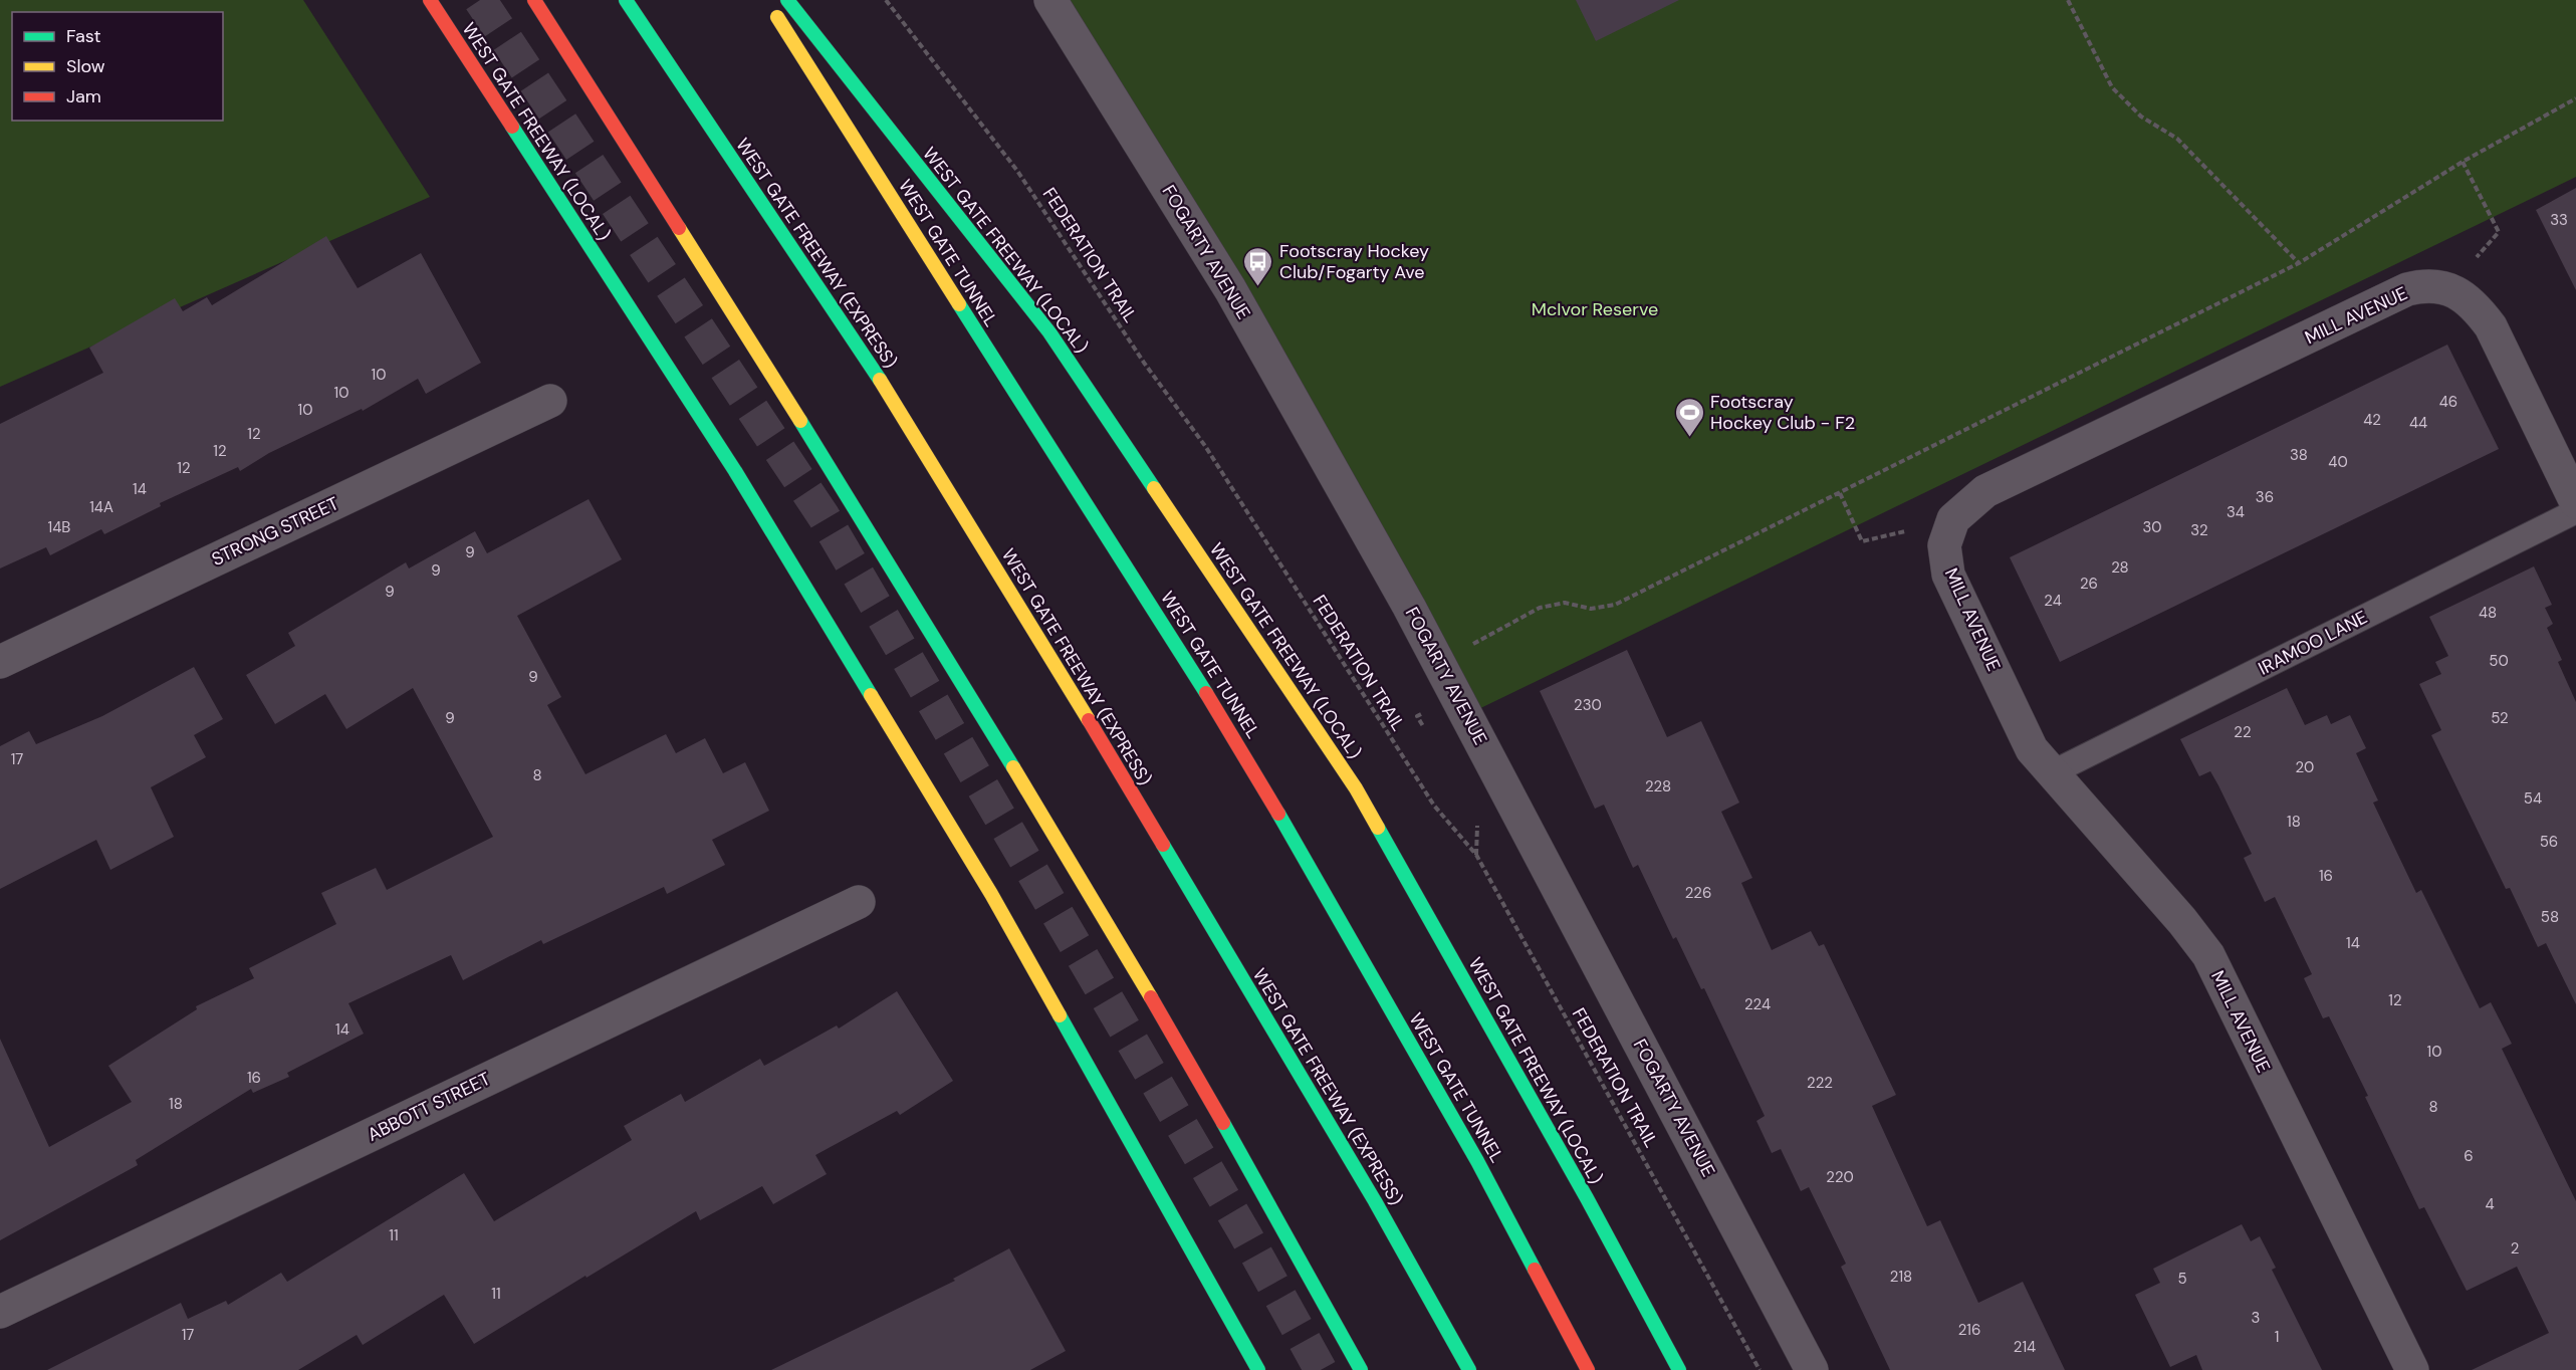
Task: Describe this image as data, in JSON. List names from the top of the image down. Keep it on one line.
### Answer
{"streets":{"highway":["WEST GATE FREEWAY (LOCAL)","WEST GATE FREEWAY (EXPRESS)","WEST GATE TUNNEL"],"street":["FOGARTY AVENUE","MILL AVENUE","STRONG STREET","ABBOTT STREET"],"lane":["IRAMOO LANE"],"path":["FEDERATION TRAIL"]},"crossings":[["MILL AVENUE","IRAMOO LANE"]],"parks":["McIvor Reserve"],"places":{"bus stop":["Footscray Hockey Club/Fogarty Ave"],"sports":["Footscray Hockey Club - F2"]},"house_numbers":["33","10","10","46","10","42","44","12","12","38","40","12","14","36","14A","34","14B","30","32","9","28","9","26","9","24","48","50","9","230","9","52","22","17","20","8","228","54","18","56","16","226","58","14","12","224","14","10","16","222","18","8","6","220","4","11","2","218","5","11","3","216","17","1","214"],"legend":["Fast","Slow","Jam"]}
